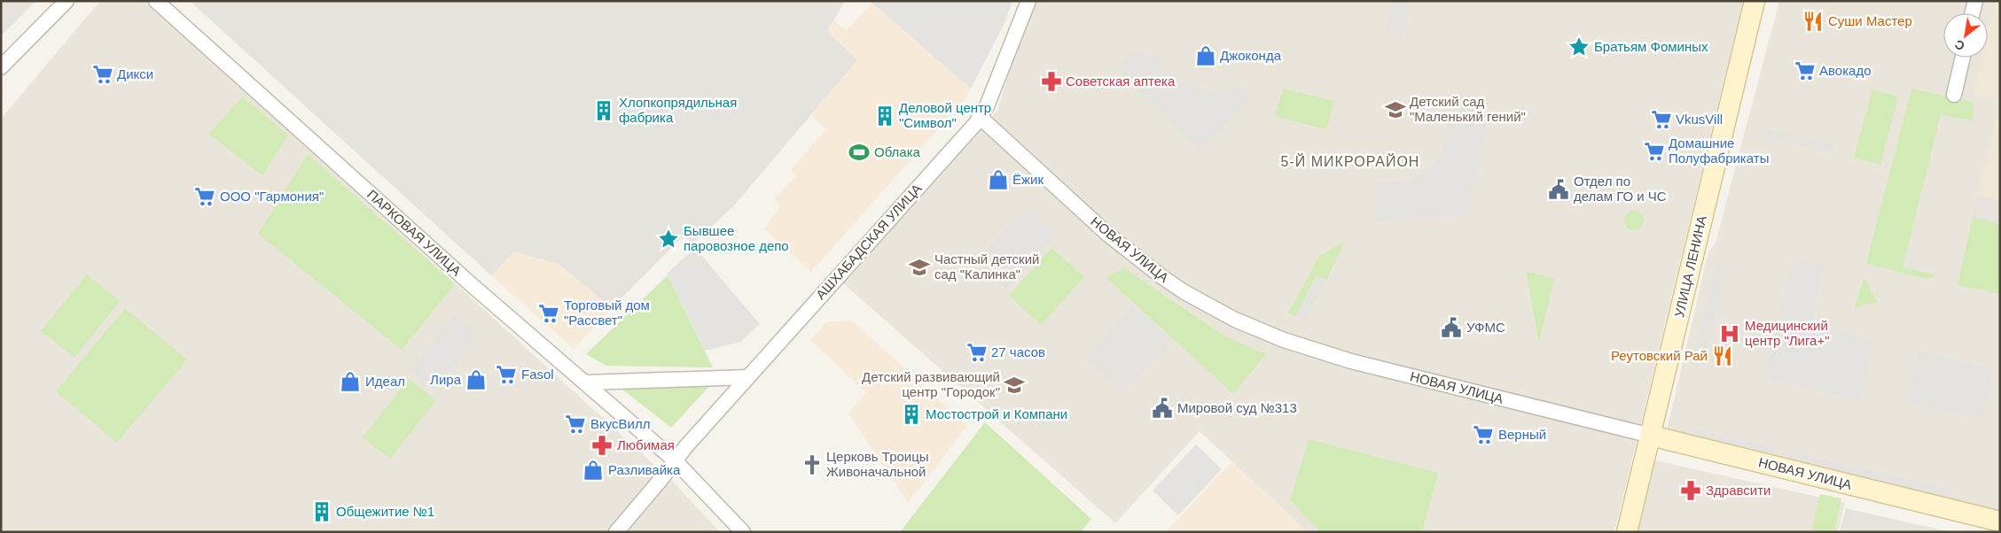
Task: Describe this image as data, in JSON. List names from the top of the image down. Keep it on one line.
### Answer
{"streets":{"street":["ПАРКОВАЯ УЛИЦА","АШХАБАДСКАЯ УЛИЦА","НОВАЯ УЛИЦА","УЛИЦА ЛЕНИНА"]},"crossings":[["ПАРКОВАЯ УЛИЦА","АШХАБАДСКАЯ УЛИЦА"],["АШХАБАДСКАЯ УЛИЦА","НОВАЯ УЛИЦА"],["НОВАЯ УЛИЦА","УЛИЦА ЛЕНИНА"]],"districts":["5-Й МИКРОРАЙОН"],"places":{"restaurant":["Суши Мастер","Реутовский Рай"],"place":["Братьям Фоминых","Бывшее паровозное депо"],"shop":["Джоконда","Ёжик","Лира","Идеал","Разливайка"],"supermarket":["Авокадо","Дикси","VkusVill","Домашние Полуфабрикаты","ООО \"Гармония\"","Торговый дом \"Рассвет\"","27 часов","Fasol","ВкусВилл","Верный"],"pharmacy":["Советская аптека","Любимая","Здравсити"],"school or university":["Детский сад \"Маленький гений\"","Частный детский сад \"Калинка\"","Детский развивающий центр \"Городок\""],"building":["Хлопкопрядильная фабрика","Деловой центр \"Символ\"","Мостострой и Компани","Общежитие №1"],"sports":["Облака"],"public building":["Отдел по делам ГО и ЧС","УФМС","Мировой суд №313"],"hospital":["Медицинский центр \"Лига+\""],"church":["Церковь Троицы Живоначальной"]},"north":"bottom left"}
